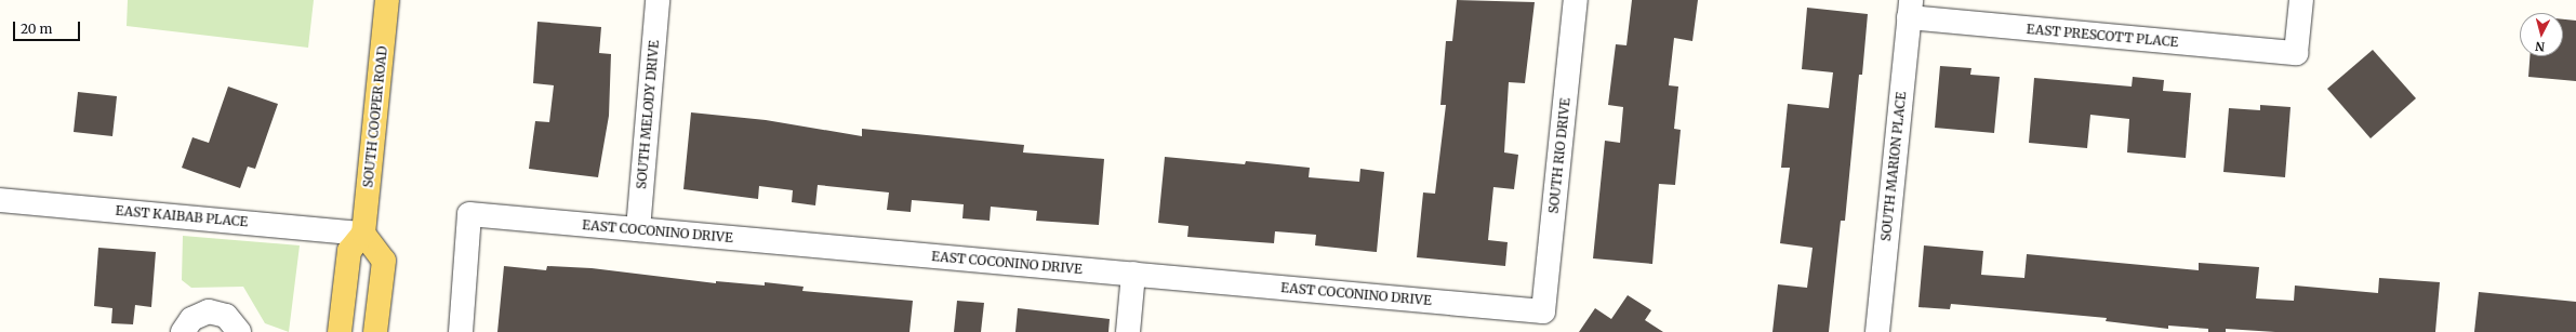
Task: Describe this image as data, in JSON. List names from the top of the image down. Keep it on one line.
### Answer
{"streets":{"main road":["SOUTH COOPER ROAD"],"street":["EAST PRESCOTT PLACE","SOUTH MELODY DRIVE","SOUTH RIO DRIVE","SOUTH MARION PLACE","EAST KAIBAB PLACE","EAST COCONINO DRIVE"]},"crossings":[["EAST PRESCOTT PLACE","SOUTH MARION PLACE"],["SOUTH MELODY DRIVE","EAST COCONINO DRIVE"],["SOUTH COOPER ROAD","EAST KAIBAB PLACE"],["SOUTH RIO DRIVE","EAST COCONINO DRIVE"]],"scale_bar":"20 m","north":"bottom"}
